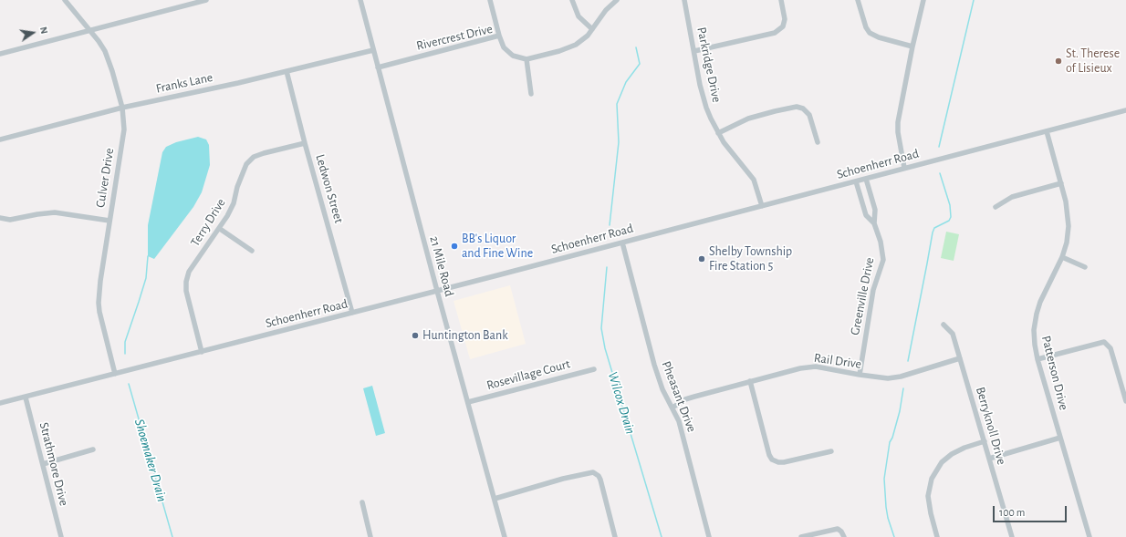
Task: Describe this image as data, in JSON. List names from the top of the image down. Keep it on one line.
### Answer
{"streets":{"street":["Rivercrest Drive","Parkridge Drive","Franks Lane","Schoenherr Road","Culver Drive","Ledwon Street","Terry Drive","21 Mile Road","Greenville Drive","Rail Drive","Patterson Drive","Rosevillage Court","Pheasant Drive","Berryknoll Drive","Strathmore Drive"]},"crossings":[["Rivercrest Drive","21 Mile Road"],["Parkridge Drive","Schoenherr Road"],["Franks Lane","Culver Drive"],["Franks Lane","Ledwon Street"],["Franks Lane","21 Mile Road"],["Schoenherr Road","Culver Drive"],["Schoenherr Road","Ledwon Street"],["Schoenherr Road","Terry Drive"],["Schoenherr Road","21 Mile Road"],["Schoenherr Road","Greenville Drive"],["Schoenherr Road","Patterson Drive"],["Schoenherr Road","Pheasant Drive"],["Schoenherr Road","Strathmore Drive"],["Ledwon Street","Terry Drive"],["21 Mile Road","Rosevillage Court"],["Greenville Drive","Rail Drive"],["Rail Drive","Pheasant Drive"],["Rail Drive","Berryknoll Drive"]],"water":["Wilcox Drain","Shoemaker Drain"],"places":["St. Therese of Lisieux","BB's Liquor and Fine Wine","Shelby Township Fire Station 5","Huntington Bank"],"scale_bar":"100 m","north":"right"}
